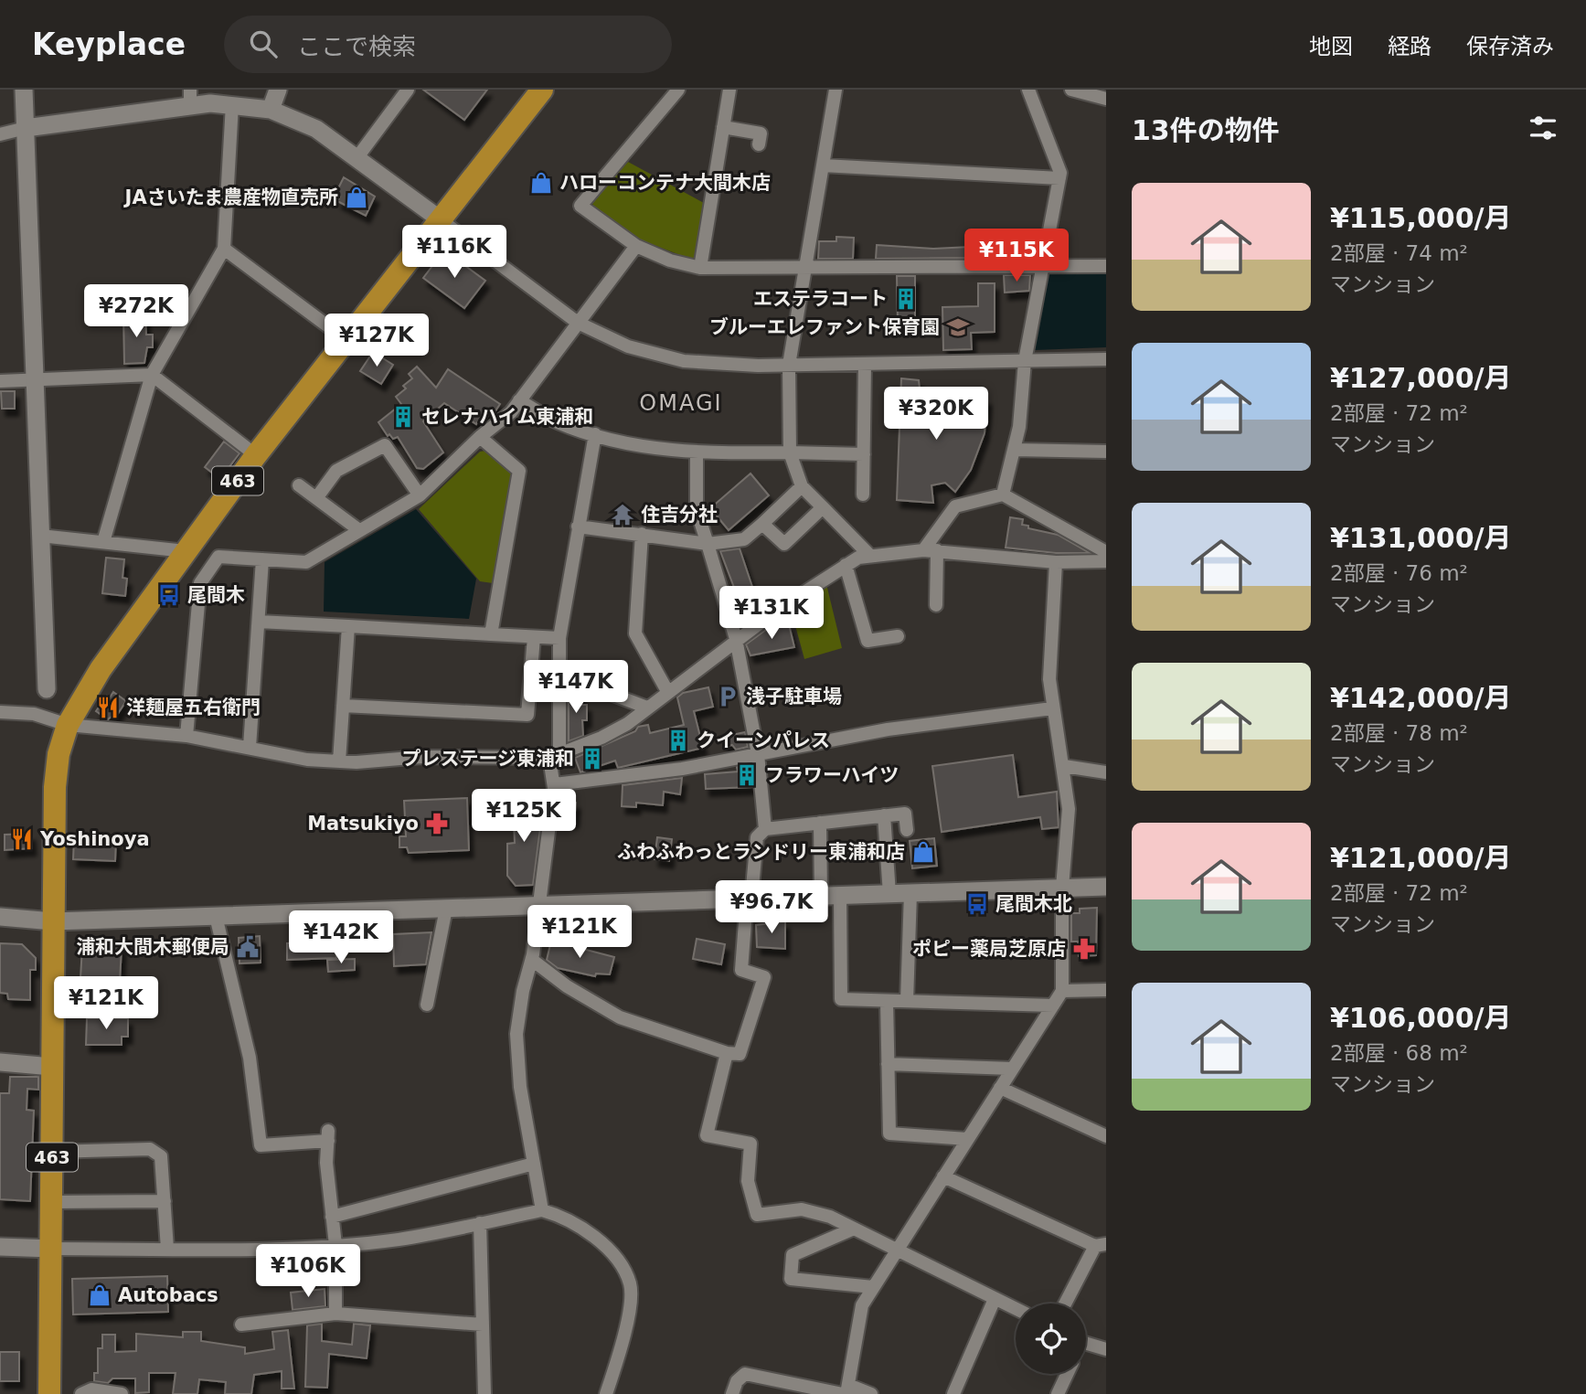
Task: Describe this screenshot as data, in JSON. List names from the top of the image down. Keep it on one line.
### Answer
{"streets":{"highway":["463"]},"districts":["OMAGI"],"places":{"shop":["ハローコンテナ大間木店","JAさいたま農産物直売所","ふわふわっとランドリー東浦和店","Autobacs"],"building":["エステラコート","セレナハイム東浦和","クイーンパレス","プレステージ東浦和","フラワーハイツ"],"school or university":["ブルーエレファント保育園"],"temple":["住吉分社"],"bus stop":["尾間木","尾間木北"],"parking":["浅子駐車場"],"restaurant":["洋麺屋五右衛門","Yoshinoya"],"pharmacy":["Matsukiyo","ポピー薬局芝原店"],"public building":["浦和大間木郵便局"]},"page":{"header":"Keyplace","search":"ここで検索","nav":["地図","経路","保存済み"],"heading":"13件の物件","list":[{"name":"¥115,000/月","note":"2部屋 · 74 m² · マンション"},{"name":"¥127,000/月","note":"2部屋 · 72 m² · マンション"},{"name":"¥131,000/月","note":"2部屋 · 76 m² · マンション"},{"name":"¥142,000/月","note":"2部屋 · 78 m² · マンション"},{"name":"¥121,000/月","note":"2部屋 · 72 m² · マンション"},{"name":"¥106,000/月","note":"2部屋 · 68 m² · マンション"}],"price":["¥116K","¥115K","¥272K","¥127K","¥320K","¥131K","¥147K","¥125K","¥96.7K","¥121K","¥142K","¥121K","¥106K"]}}
